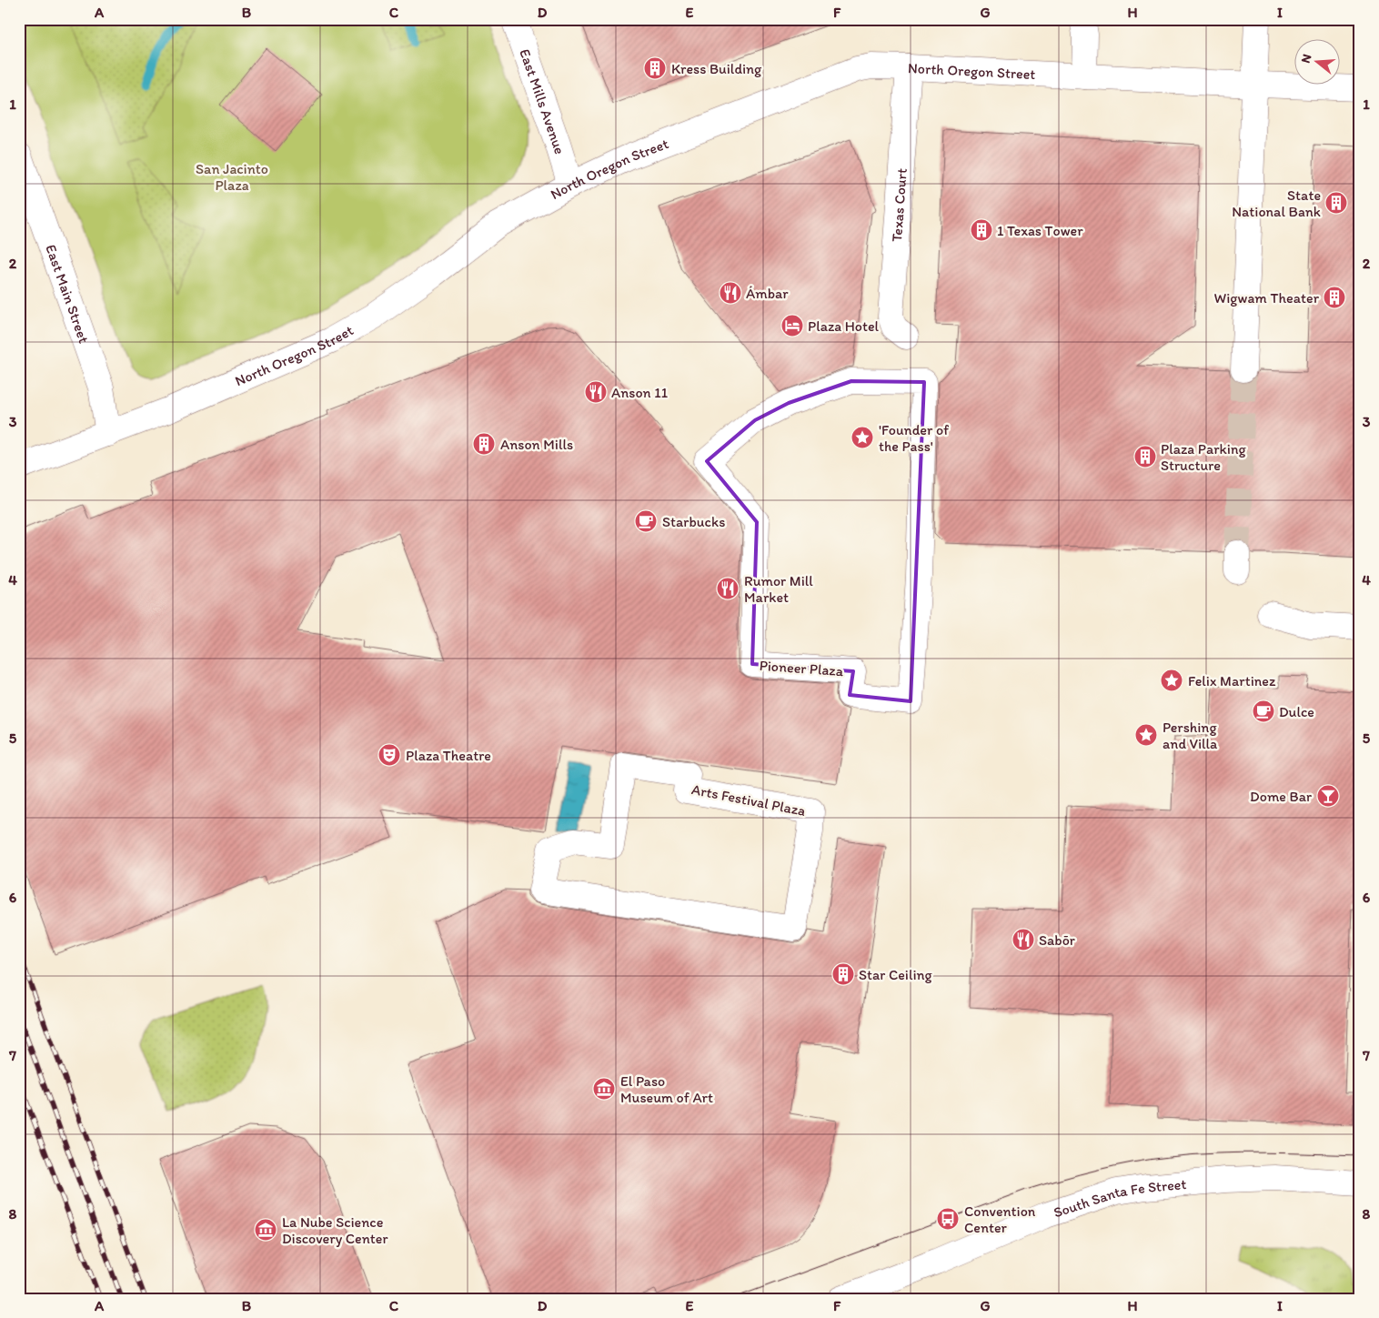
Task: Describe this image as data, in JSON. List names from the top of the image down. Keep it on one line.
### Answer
{"streets":{"street":["North Oregon Street","East Mills Avenue","Texas Court","East Main Street","Pioneer Plaza","Arts Festival Plaza","South Santa Fe Street"]},"crossings":[["North Oregon Street","East Mills Avenue"],["North Oregon Street","Texas Court"],["North Oregon Street","East Main Street"]],"parks":["San Jacinto Plaza"],"places":{"building":["Kress Building","State National Bank","1 Texas Tower","Wigwam Theater","Anson Mills","Plaza Parking Structure","Star Ceiling"],"restaurant":["Ámbar","Anson 11","Rumor Mill Market","Sabōr"],"hotel":["Plaza Hotel"],"place":["'Founder of the Pass'","Felix Martinez","Pershing and Villa"],"cafe":["Starbucks","Dulce"],"theatre":["Plaza Theatre"],"bar":["Dome Bar"],"museum":["El Paso Museum of Art","La Nube Science Discovery Center"],"bus stop":["Convention Center"]},"north":"left","grid":{"columns":["A","B","C","D","E","F","G","H","I"],"rows":["1","2","3","4","5","6","7","8"]}}
